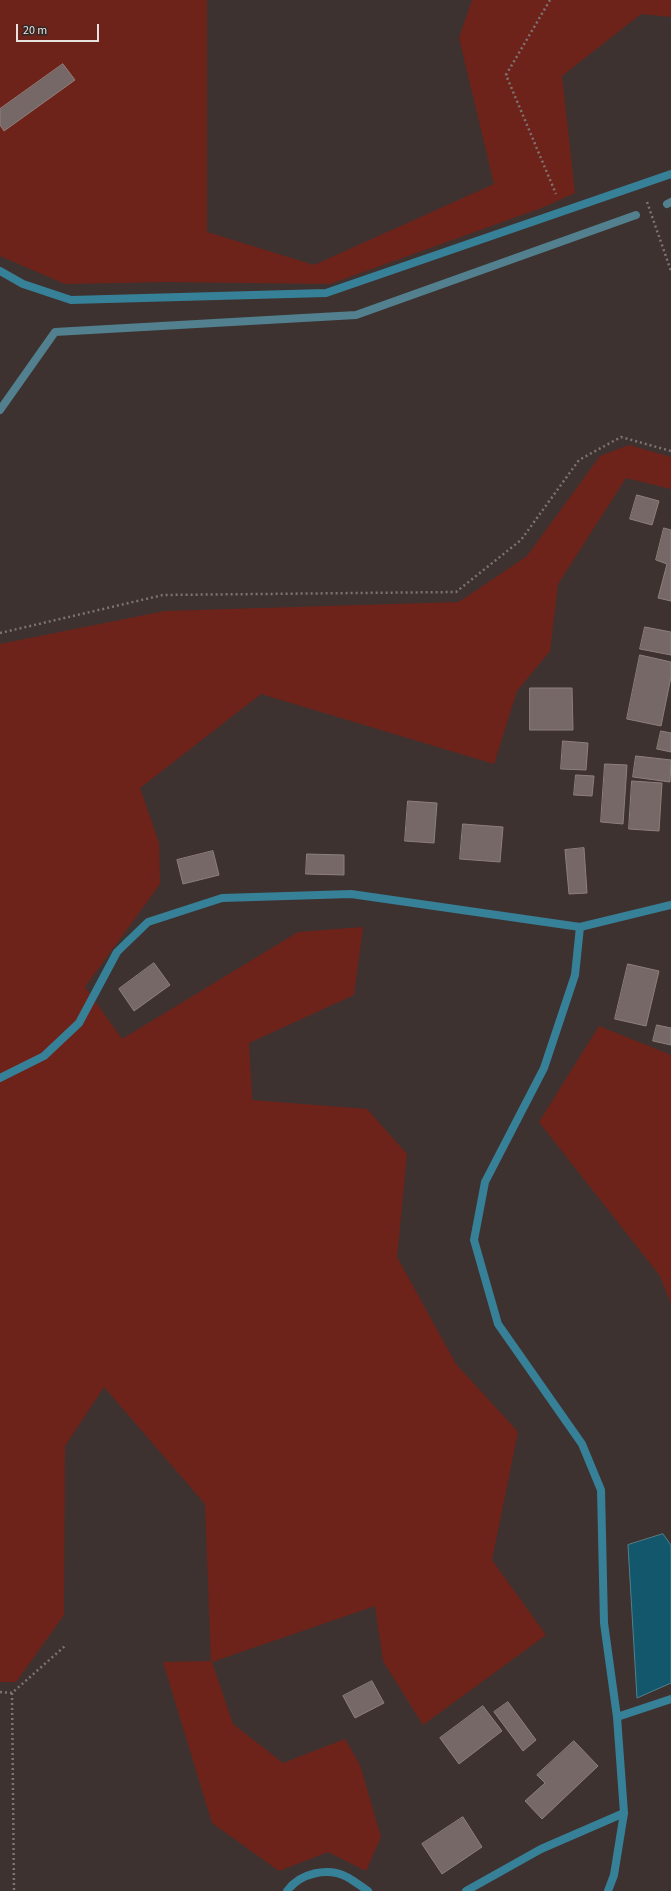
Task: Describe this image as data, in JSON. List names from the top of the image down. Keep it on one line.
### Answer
{"scale_bar":"20 m"}
